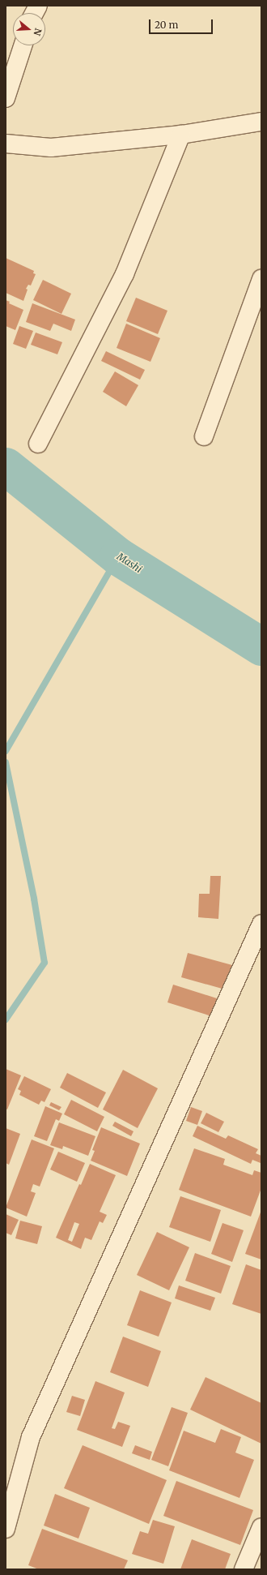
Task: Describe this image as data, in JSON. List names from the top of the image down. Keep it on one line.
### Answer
{"water":["Mashi"],"scale_bar":"20 m","north":"right"}
